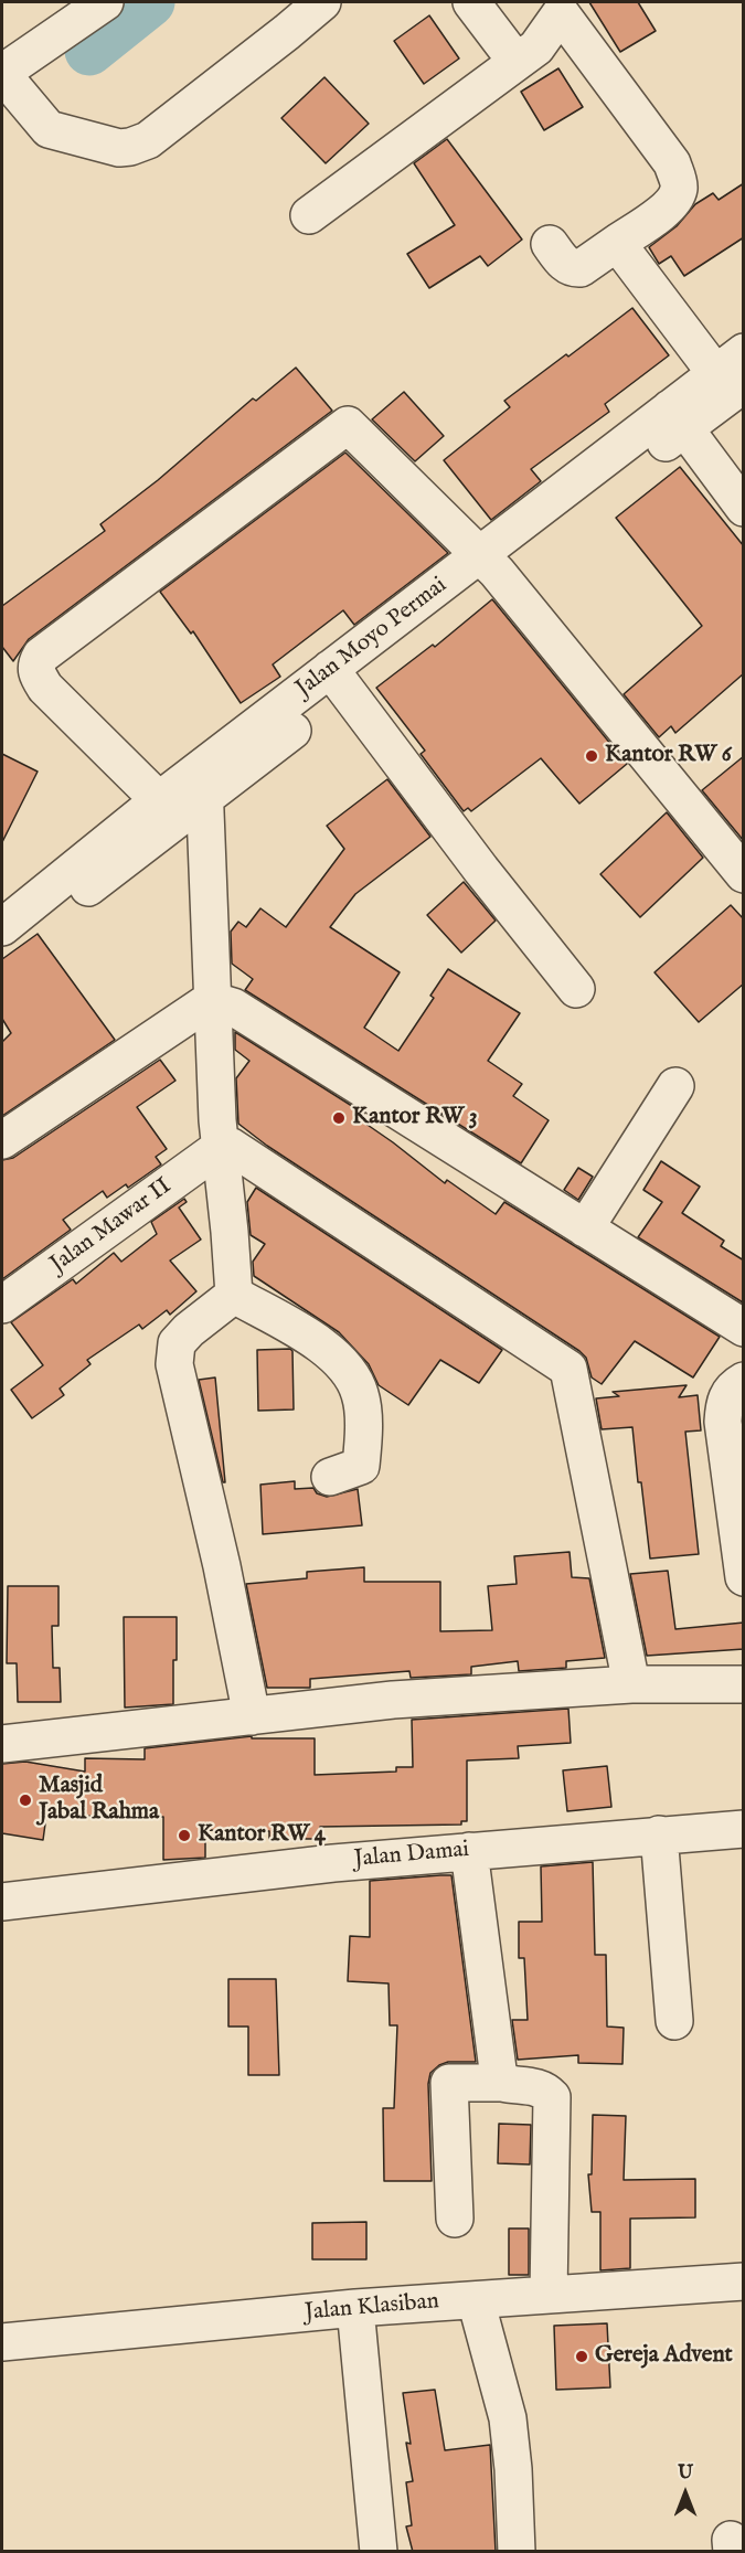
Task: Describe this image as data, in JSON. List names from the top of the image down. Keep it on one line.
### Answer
{"streets":{"street":["Jalan Moyo Permai","Jalan Mawar II","Jalan Damai","Jalan Klasiban"]},"places":["Kantor RW 6","Kantor RW 3","Masjid Jabal Rahma","Kantor RW 4","Gereja Advent"],"north":"top"}
